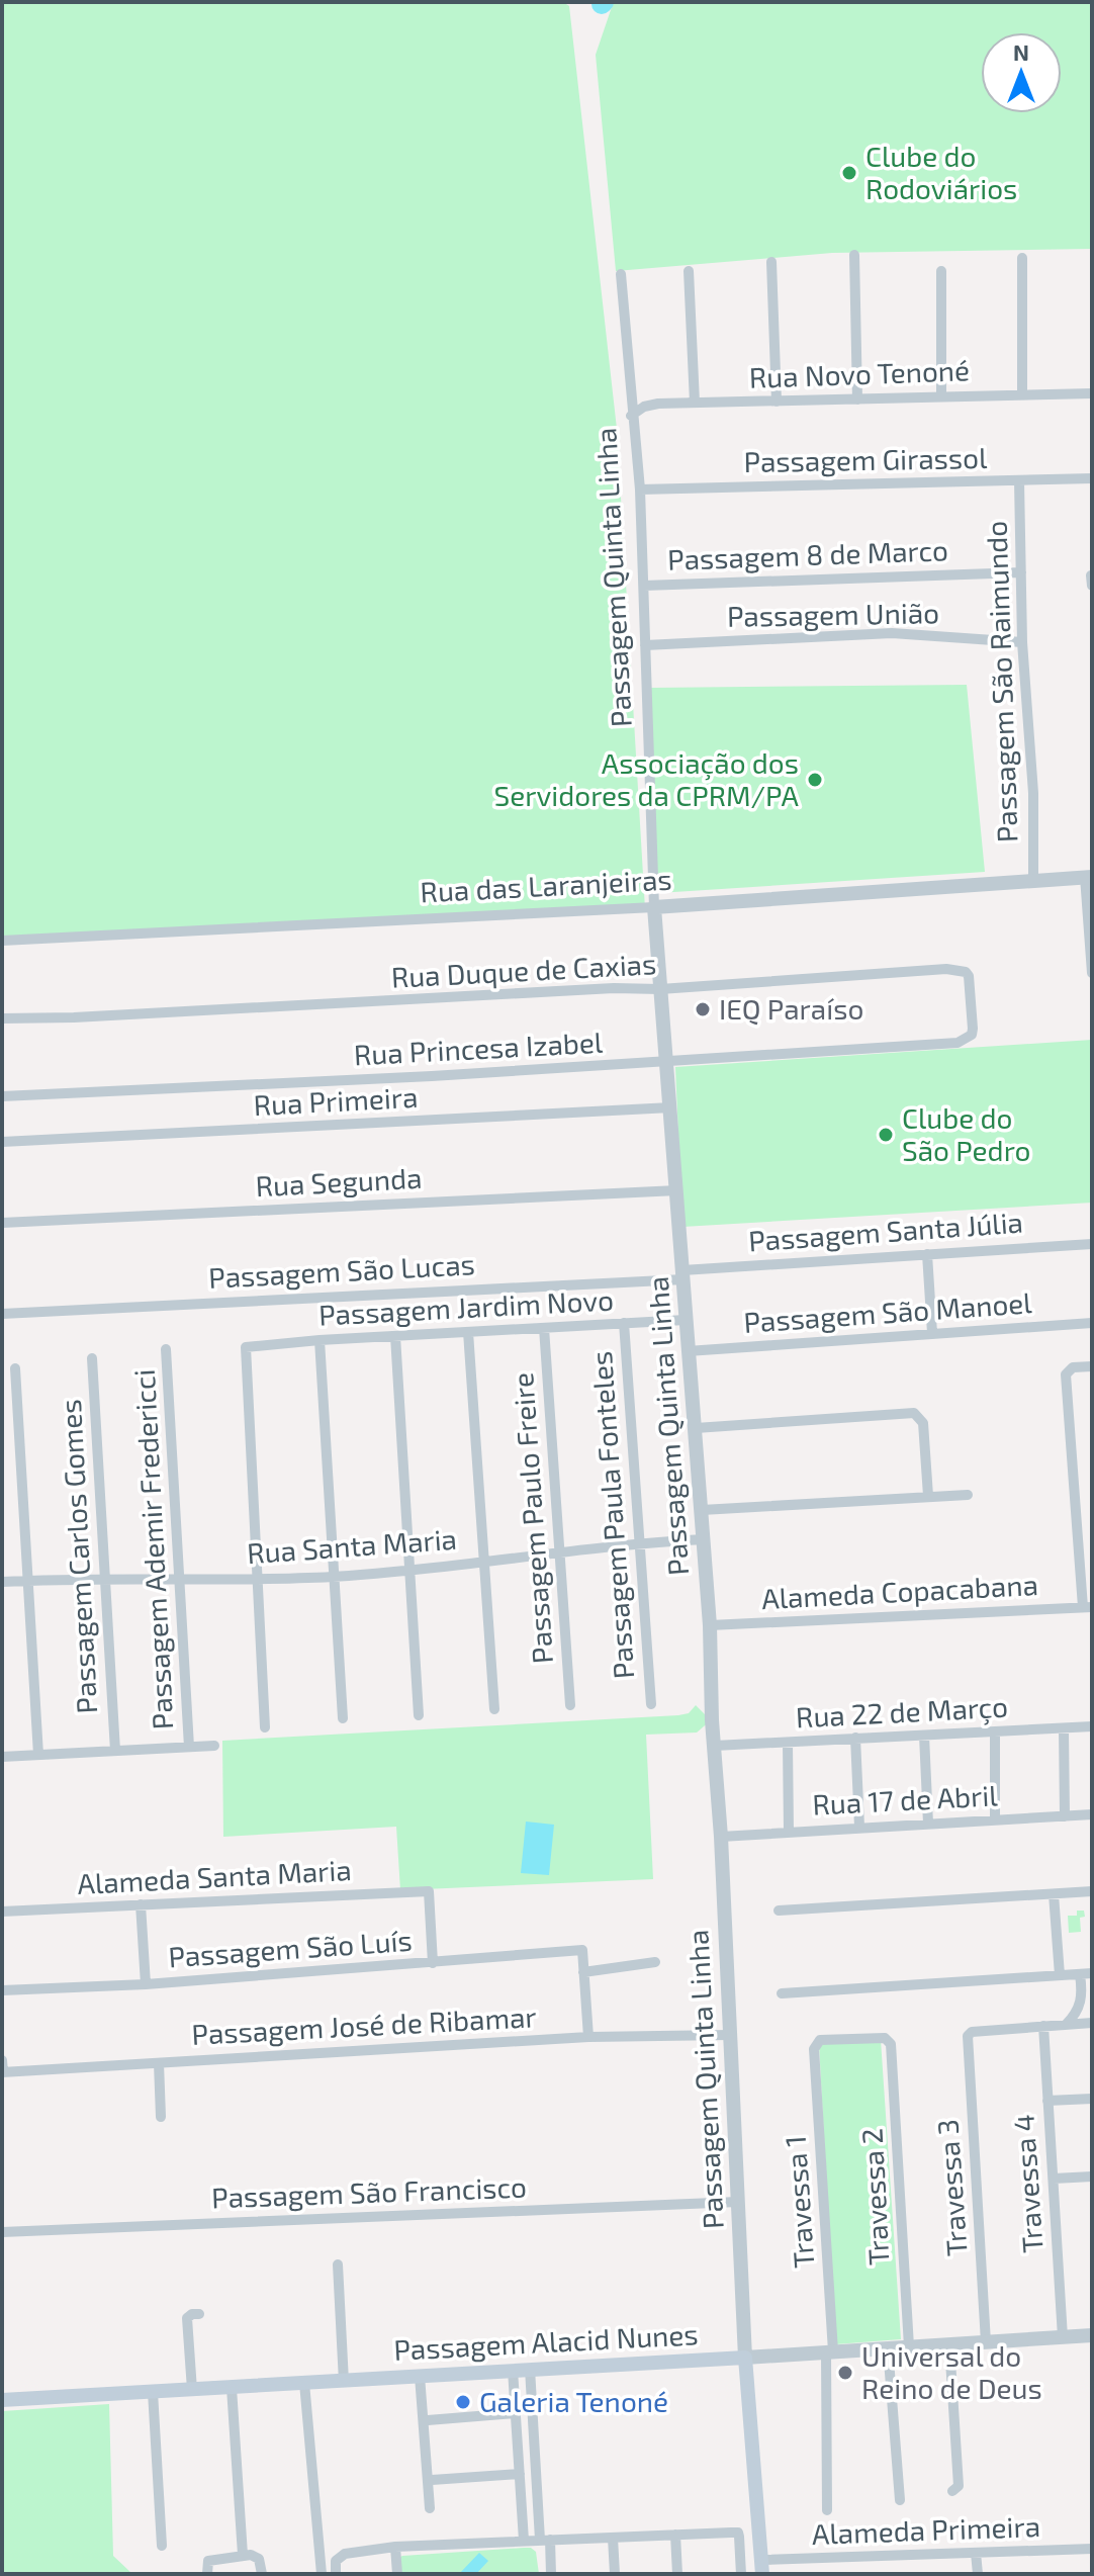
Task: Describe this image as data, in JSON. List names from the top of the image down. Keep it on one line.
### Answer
{"streets":{"main road":["Passagem Quinta Linha","Passagem Alacid Nunes"],"street":["Rua Novo Tenoné","Passagem Girassol","Passagem 8 de Marco","Passagem União","Passagem São Raimundo","Rua das Laranjeiras","Rua Duque de Caxias","Rua Princesa Izabel","Rua Primeira","Rua Segunda","Passagem Santa Júlia","Passagem São Lucas","Passagem Jardim Novo","Passagem São Manoel","Passagem Paula Fonteles","Passagem Paulo Freire","Rua Santa Maria","Passagem Ademir Fredericci","Passagem Carlos Gomes","Alameda Copacabana","Rua 22 de Março","Rua 17 de Abril","Alameda Santa Maria","Passagem São Luís","Passagem José de Ribamar","Travessa 4","Travessa 3","Passagem São Francisco","Travessa 2","Travessa 1","Alameda Primeira"]},"crossings":[["Rua Novo Tenoné","Passagem Quinta Linha"],["Passagem Girassol","Passagem Quinta Linha"],["Passagem Girassol","Passagem São Raimundo"],["Passagem 8 de Marco","Passagem Quinta Linha"],["Passagem 8 de Marco","Passagem São Raimundo"],["Passagem Quinta Linha","Passagem União"],["Passagem Quinta Linha","Rua das Laranjeiras"],["Passagem Quinta Linha","Rua Duque de Caxias"],["Passagem Quinta Linha","Rua Princesa Izabel"],["Passagem Quinta Linha","Rua Primeira"],["Passagem Quinta Linha","Rua Segunda"],["Passagem Quinta Linha","Passagem Santa Júlia"],["Passagem Quinta Linha","Passagem São Lucas"],["Passagem Quinta Linha","Passagem Jardim Novo"],["Passagem Quinta Linha","Passagem São Manoel"],["Passagem Quinta Linha","Rua Santa Maria"],["Passagem Quinta Linha","Alameda Copacabana"],["Passagem Quinta Linha","Rua 22 de Março"],["Passagem Quinta Linha","Rua 17 de Abril"],["Passagem Quinta Linha","Passagem José de Ribamar"],["Passagem Quinta Linha","Passagem São Francisco"],["Passagem Quinta Linha","Passagem Alacid Nunes"],["Passagem Quinta Linha","Alameda Primeira"],["Passagem União","Passagem São Raimundo"],["Passagem São Raimundo","Rua das Laranjeiras"],["Rua Duque de Caxias","Rua Princesa Izabel"],["Passagem Santa Júlia","Passagem São Lucas"],["Passagem Jardim Novo","Passagem Paula Fonteles"],["Passagem Jardim Novo","Passagem Paulo Freire"],["Passagem Jardim Novo","Rua Santa Maria"],["Passagem Paula Fonteles","Rua Santa Maria"],["Passagem Paulo Freire","Rua Santa Maria"],["Rua Santa Maria","Passagem Ademir Fredericci"],["Rua Santa Maria","Passagem Carlos Gomes"],["Alameda Santa Maria","Passagem São Luís"],["Travessa 4","Travessa 3"],["Travessa 4","Passagem Alacid Nunes"],["Travessa 3","Passagem Alacid Nunes"],["Travessa 2","Travessa 1"],["Travessa 2","Passagem Alacid Nunes"],["Travessa 1","Passagem Alacid Nunes"]],"places":["Clube do Rodoviários","Associação dos Servidores da CPRM/PA","IEQ Paraíso","Clube do São Pedro","Universal do Reino de Deus","Galeria Tenoné"],"north":"top"}
